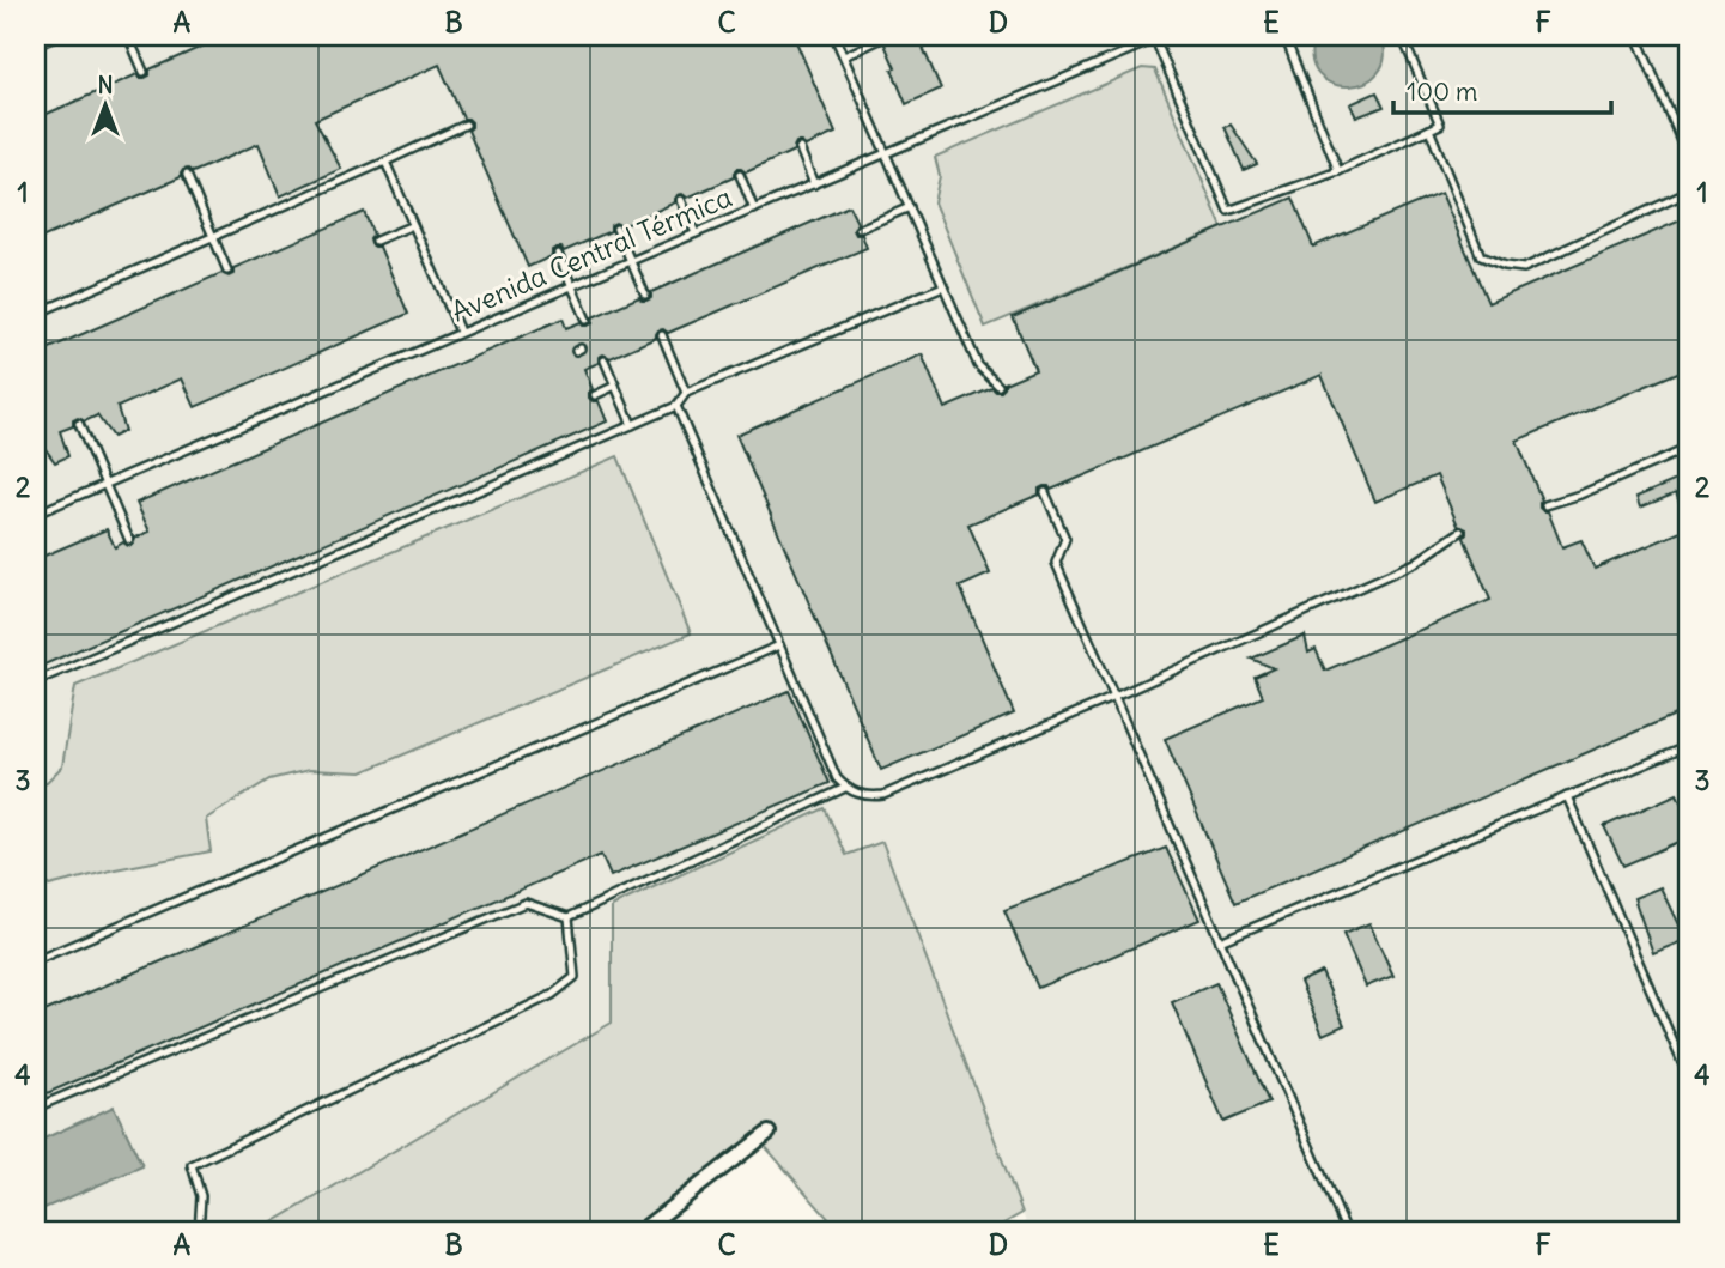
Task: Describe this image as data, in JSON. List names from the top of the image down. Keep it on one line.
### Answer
{"streets":{"lane":["Avenida Central Térmica"]},"scale_bar":"100 m","north":"top","grid":{"columns":["A","B","C","D","E","F"],"rows":["1","2","3","4"]}}
